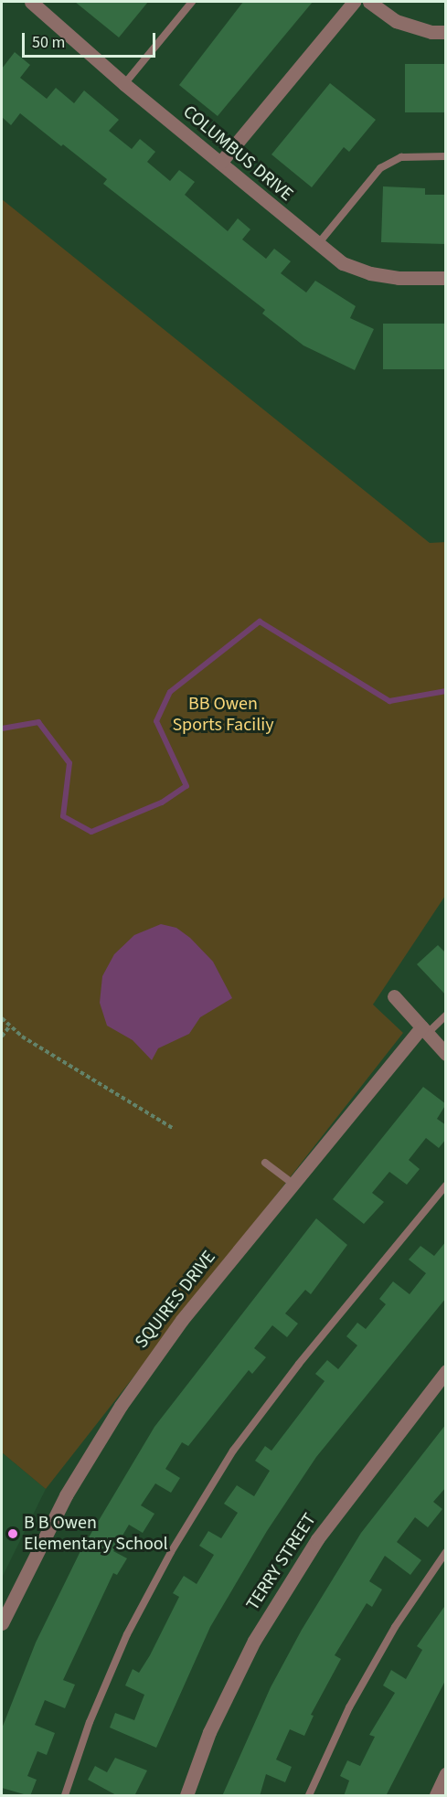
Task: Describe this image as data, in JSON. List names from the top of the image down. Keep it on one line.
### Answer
{"streets":{"street":["COLUMBUS DRIVE","SQUIRES DRIVE","TERRY STREET"]},"parks":["BB Owen Sports Faciliy"],"places":["B B Owen Elementary School"],"scale_bar":"50 m"}
